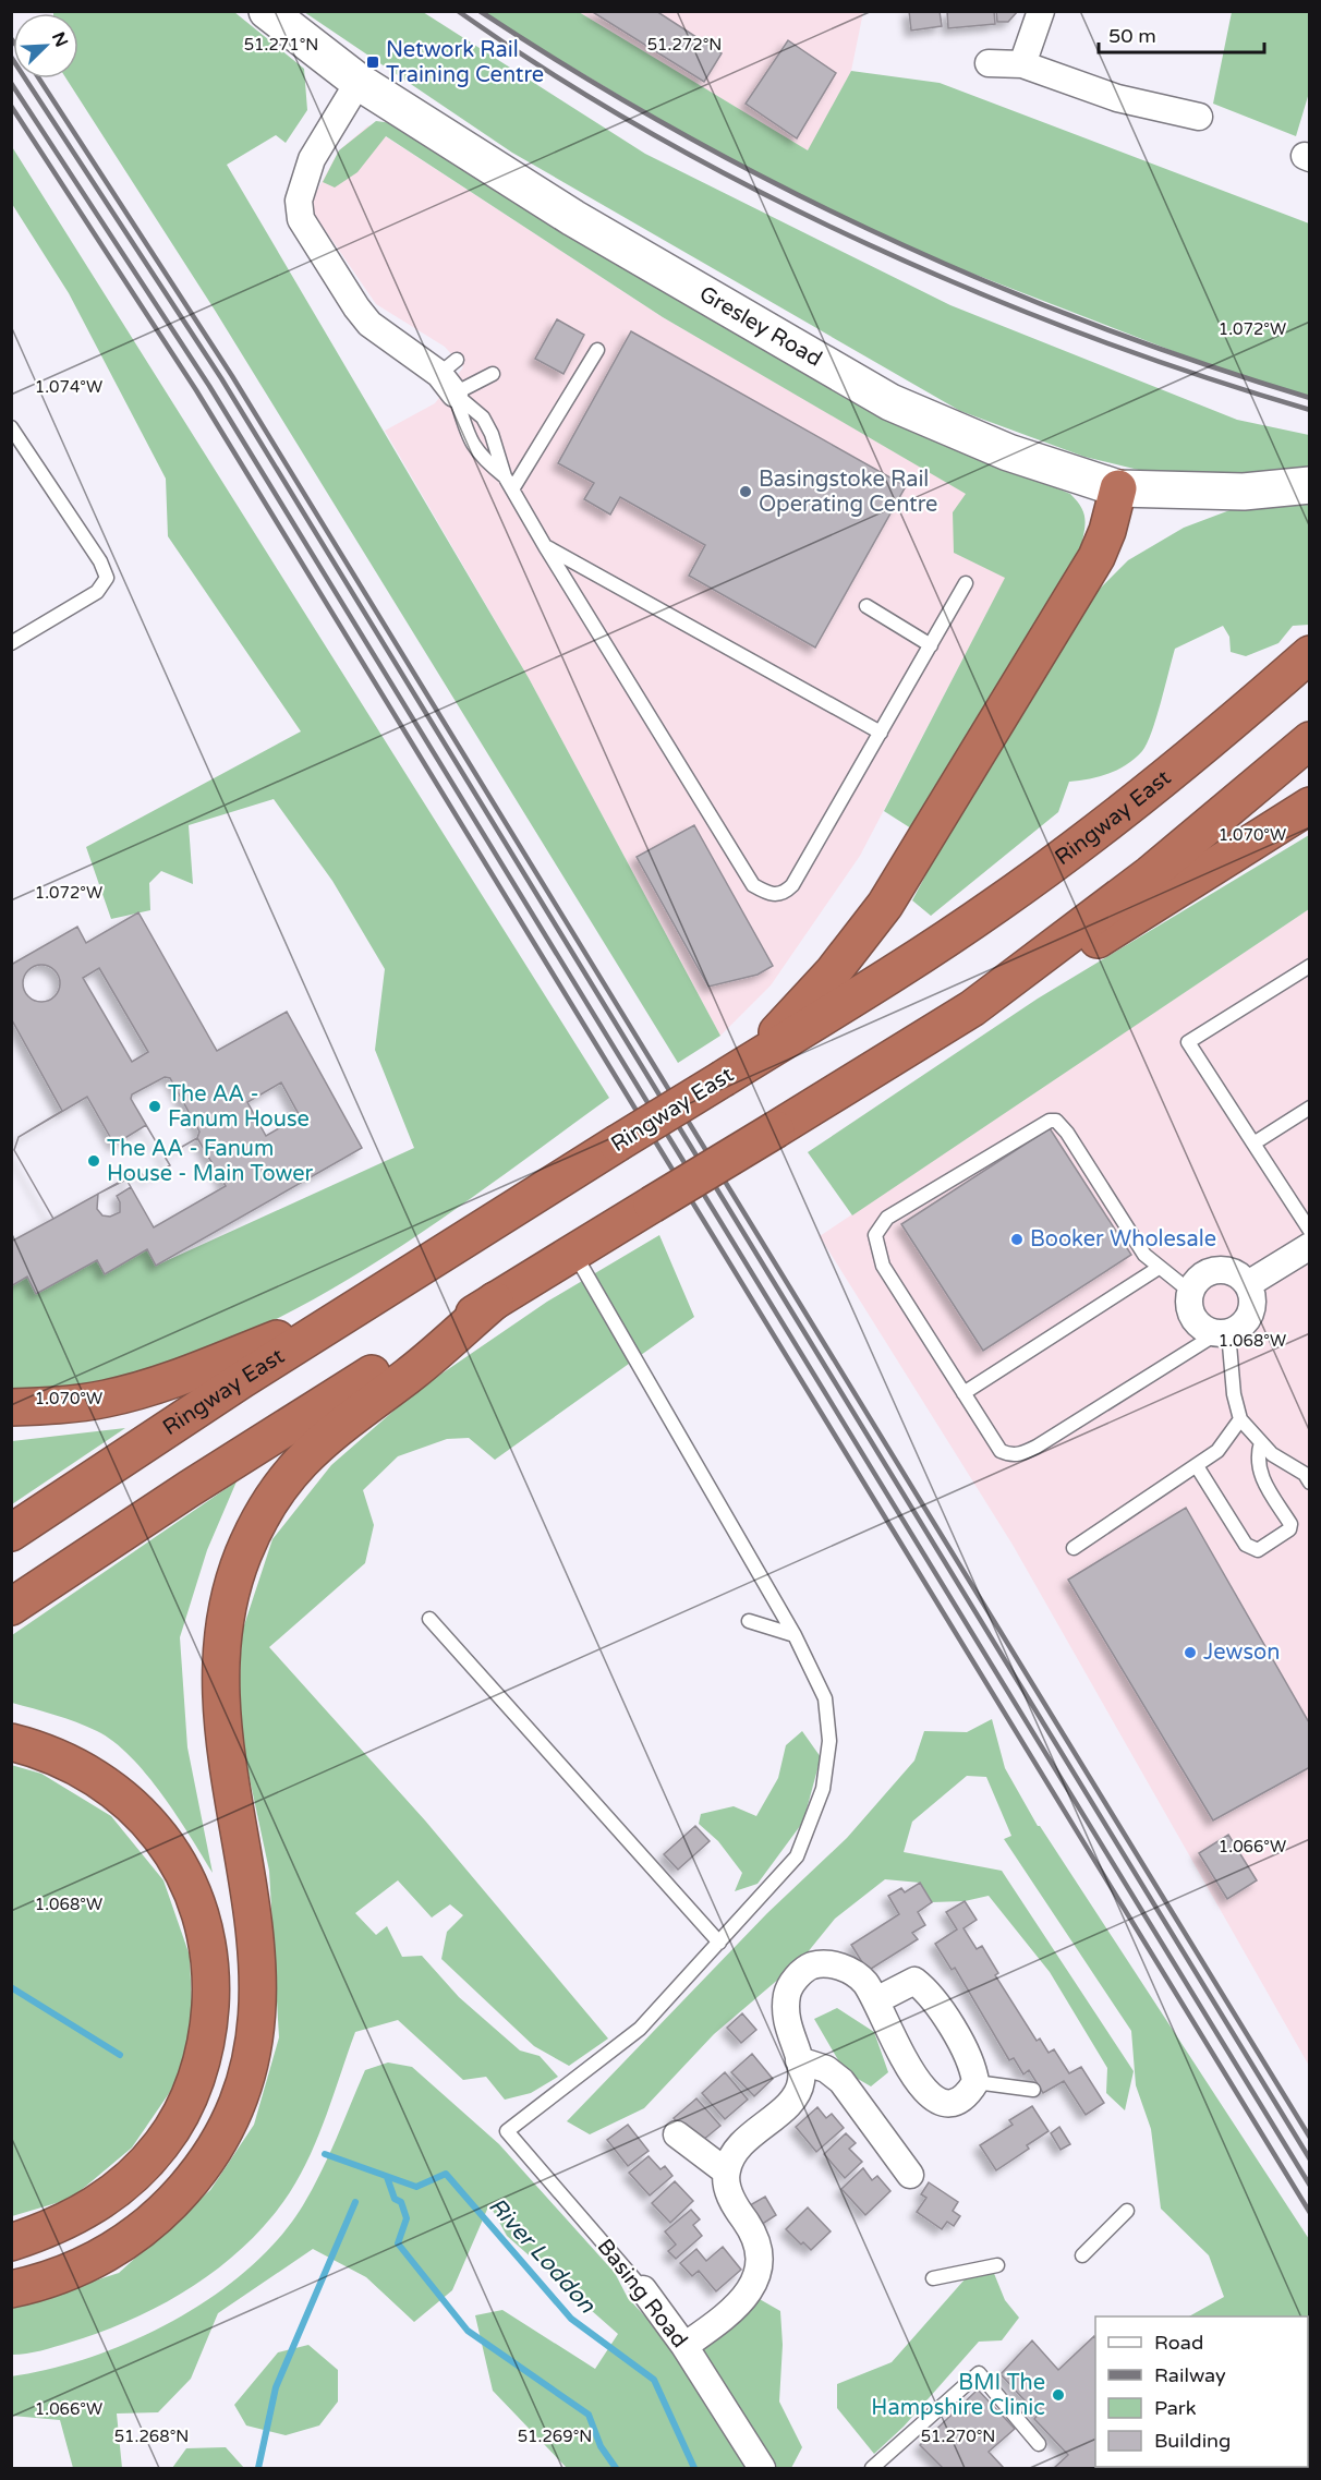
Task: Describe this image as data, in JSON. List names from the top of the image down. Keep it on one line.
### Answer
{"streets":{"highway":["Ringway East"],"street":["Gresley Road","Basing Road"]},"water":["River Loddon"],"places":{"transit":["Network Rail Training Centre"],"other":["Basingstoke Rail Operating Centre","The AA - Fanum House","The AA - Fanum House - Main Tower","Booker Wholesale","Jewson","BMI The Hampshire Clinic"]},"legend":["Road","Railway","Park","Building"],"scale_bar":"50 m","north":"top right","coordinates":["51.271°N","51.272°N","1.072°W","1.074°W","1.070°W","1.068°W","1.066°W","51.268°N","51.269°N","51.270°N"]}
